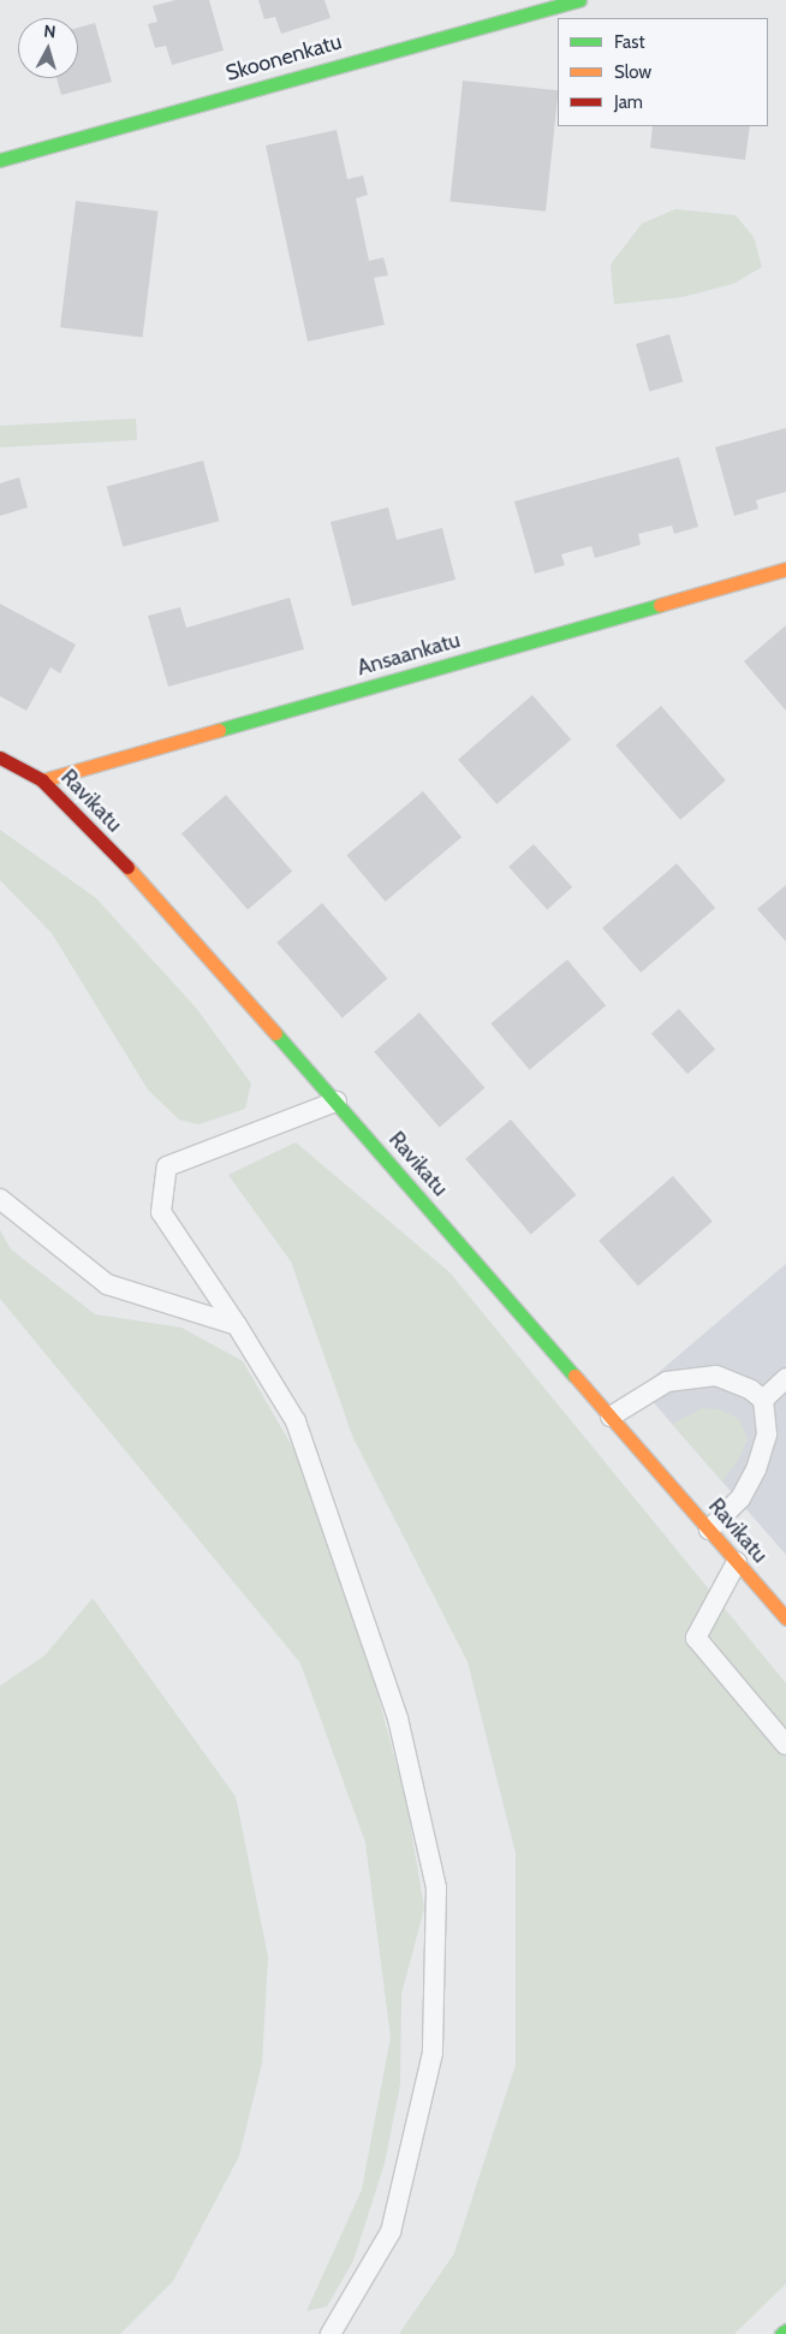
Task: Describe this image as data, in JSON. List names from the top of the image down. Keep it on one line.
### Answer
{"streets":{"street":["Skoonenkatu","Ansaankatu","Ravikatu"]},"crossings":[["Ansaankatu","Ravikatu"]],"legend":["Fast","Slow","Jam"],"north":"top"}
